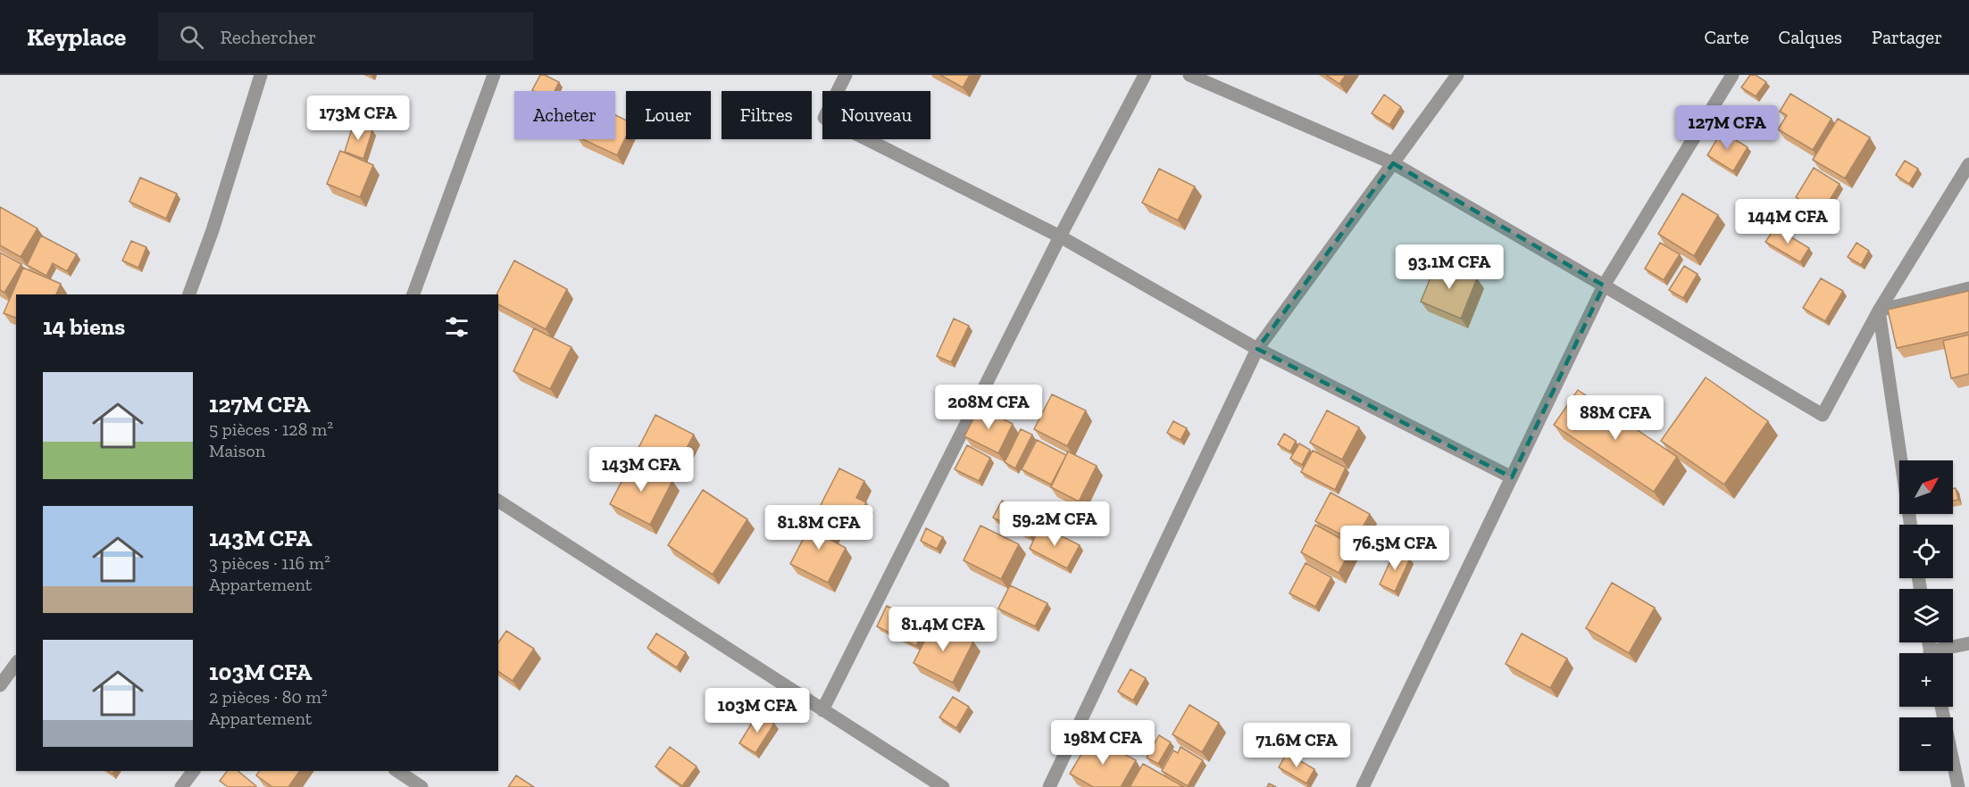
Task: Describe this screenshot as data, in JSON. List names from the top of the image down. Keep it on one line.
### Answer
{"north":"top right","page":{"header":"Keyplace","search":"Rechercher","nav":["Carte","Calques","Partager"],"chip":["Acheter","Louer","Filtres","Nouveau"],"price":["173M CFA","127M CFA","144M CFA","93.1M CFA","208M CFA","88M CFA","143M CFA","59.2M CFA","81.8M CFA","76.5M CFA","81.4M CFA","103M CFA","198M CFA","71.6M CFA"],"heading":"14 biens","list":[{"name":"127M CFA","note":"5 pièces · 128 m² · Maison"},{"name":"143M CFA","note":"3 pièces · 116 m² · Appartement"},{"name":"103M CFA","note":"2 pièces · 80 m² · Appartement"}],"map_buttons":["+","−"]}}
